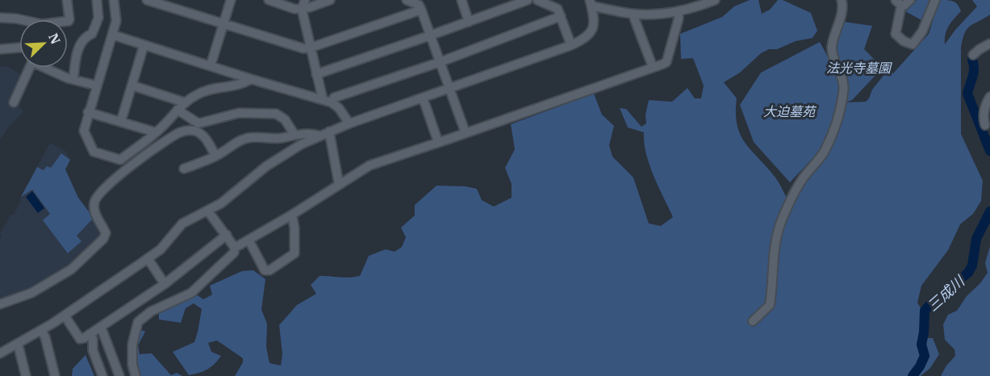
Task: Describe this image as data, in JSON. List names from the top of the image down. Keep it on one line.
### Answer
{"water":["三成川"],"parks":["法光寺墓園","大迫墓苑"],"north":"top right"}
